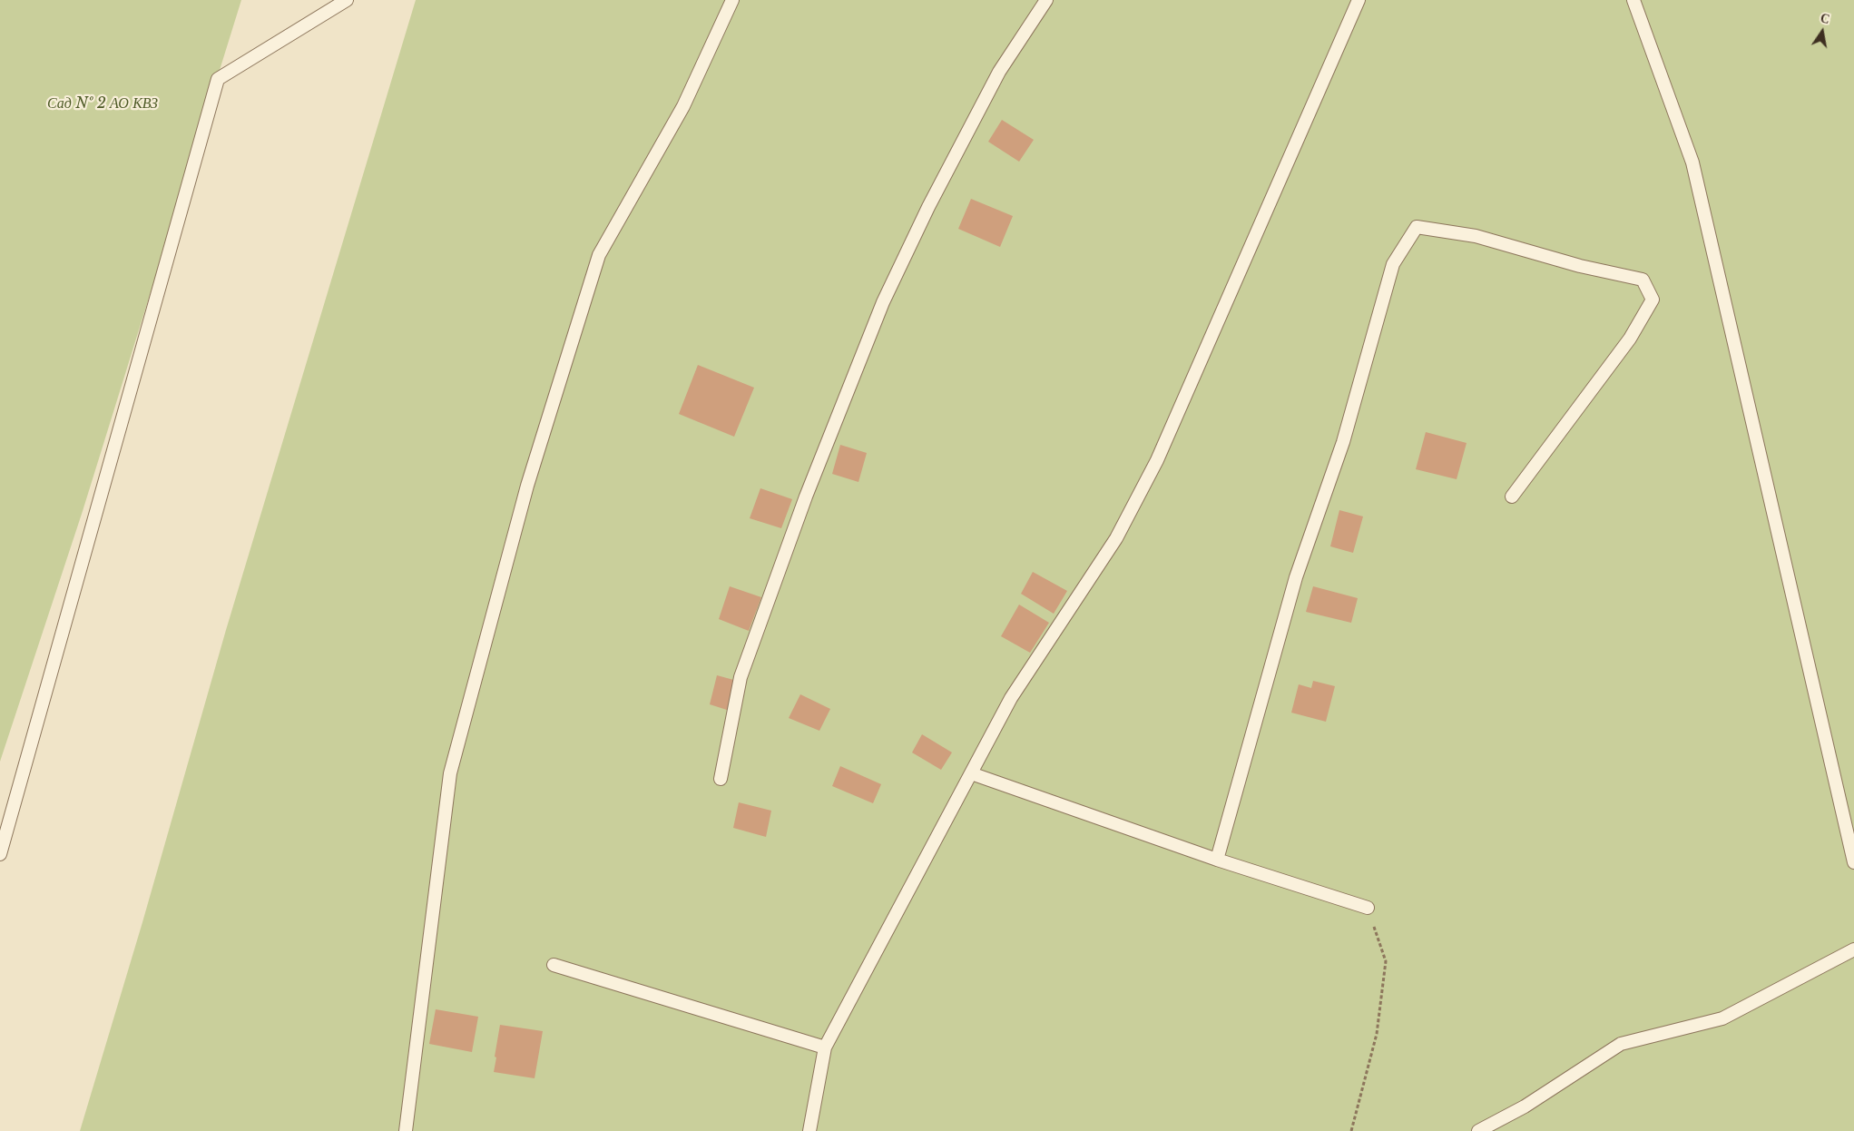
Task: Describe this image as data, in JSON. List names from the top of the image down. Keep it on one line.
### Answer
{"parks":["Сад № 2 АО КВЗ"],"north":"top"}
